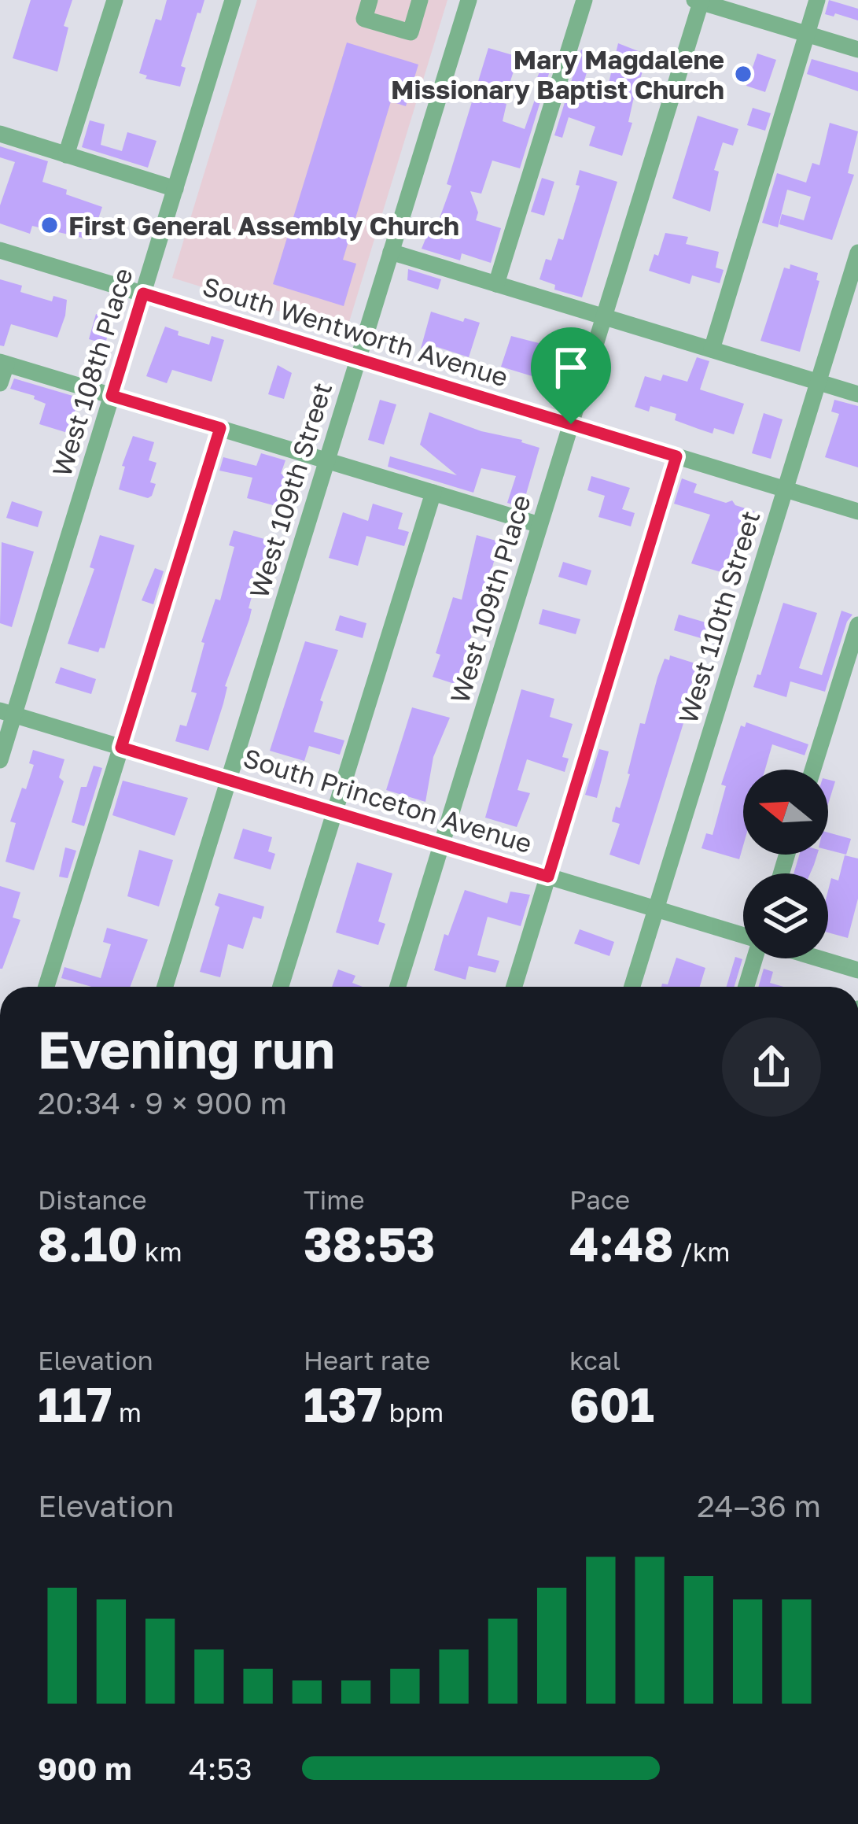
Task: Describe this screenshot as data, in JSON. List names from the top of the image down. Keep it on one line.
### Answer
{"streets":{"street":["South Wentworth Avenue","West 108th Place","West 109th Street","West 109th Place","West 110th Street","South Princeton Avenue"]},"crossings":[["South Wentworth Avenue","West 108th Place"],["South Wentworth Avenue","West 109th Street"],["South Wentworth Avenue","West 109th Place"],["South Wentworth Avenue","West 110th Street"],["West 108th Place","South Princeton Avenue"],["West 109th Street","South Princeton Avenue"],["West 109th Place","South Princeton Avenue"],["West 110th Street","South Princeton Avenue"]],"places":["Mary Magdalene Missionary Baptist Church","First General Assembly Church"],"north":"left","page":{"heading":["Evening run","20:34 · 9 × 900 m"],"stats":[["Distance","8.10 km"],["Time","38:53"],["Pace","4:48 /km"],["Elevation","117 m"],["Heart rate","137 bpm"],["kcal","601"]],"chart":["Elevation","24–36 m"],"list":[{"name":"900 m","note":"4:53"}]}}
